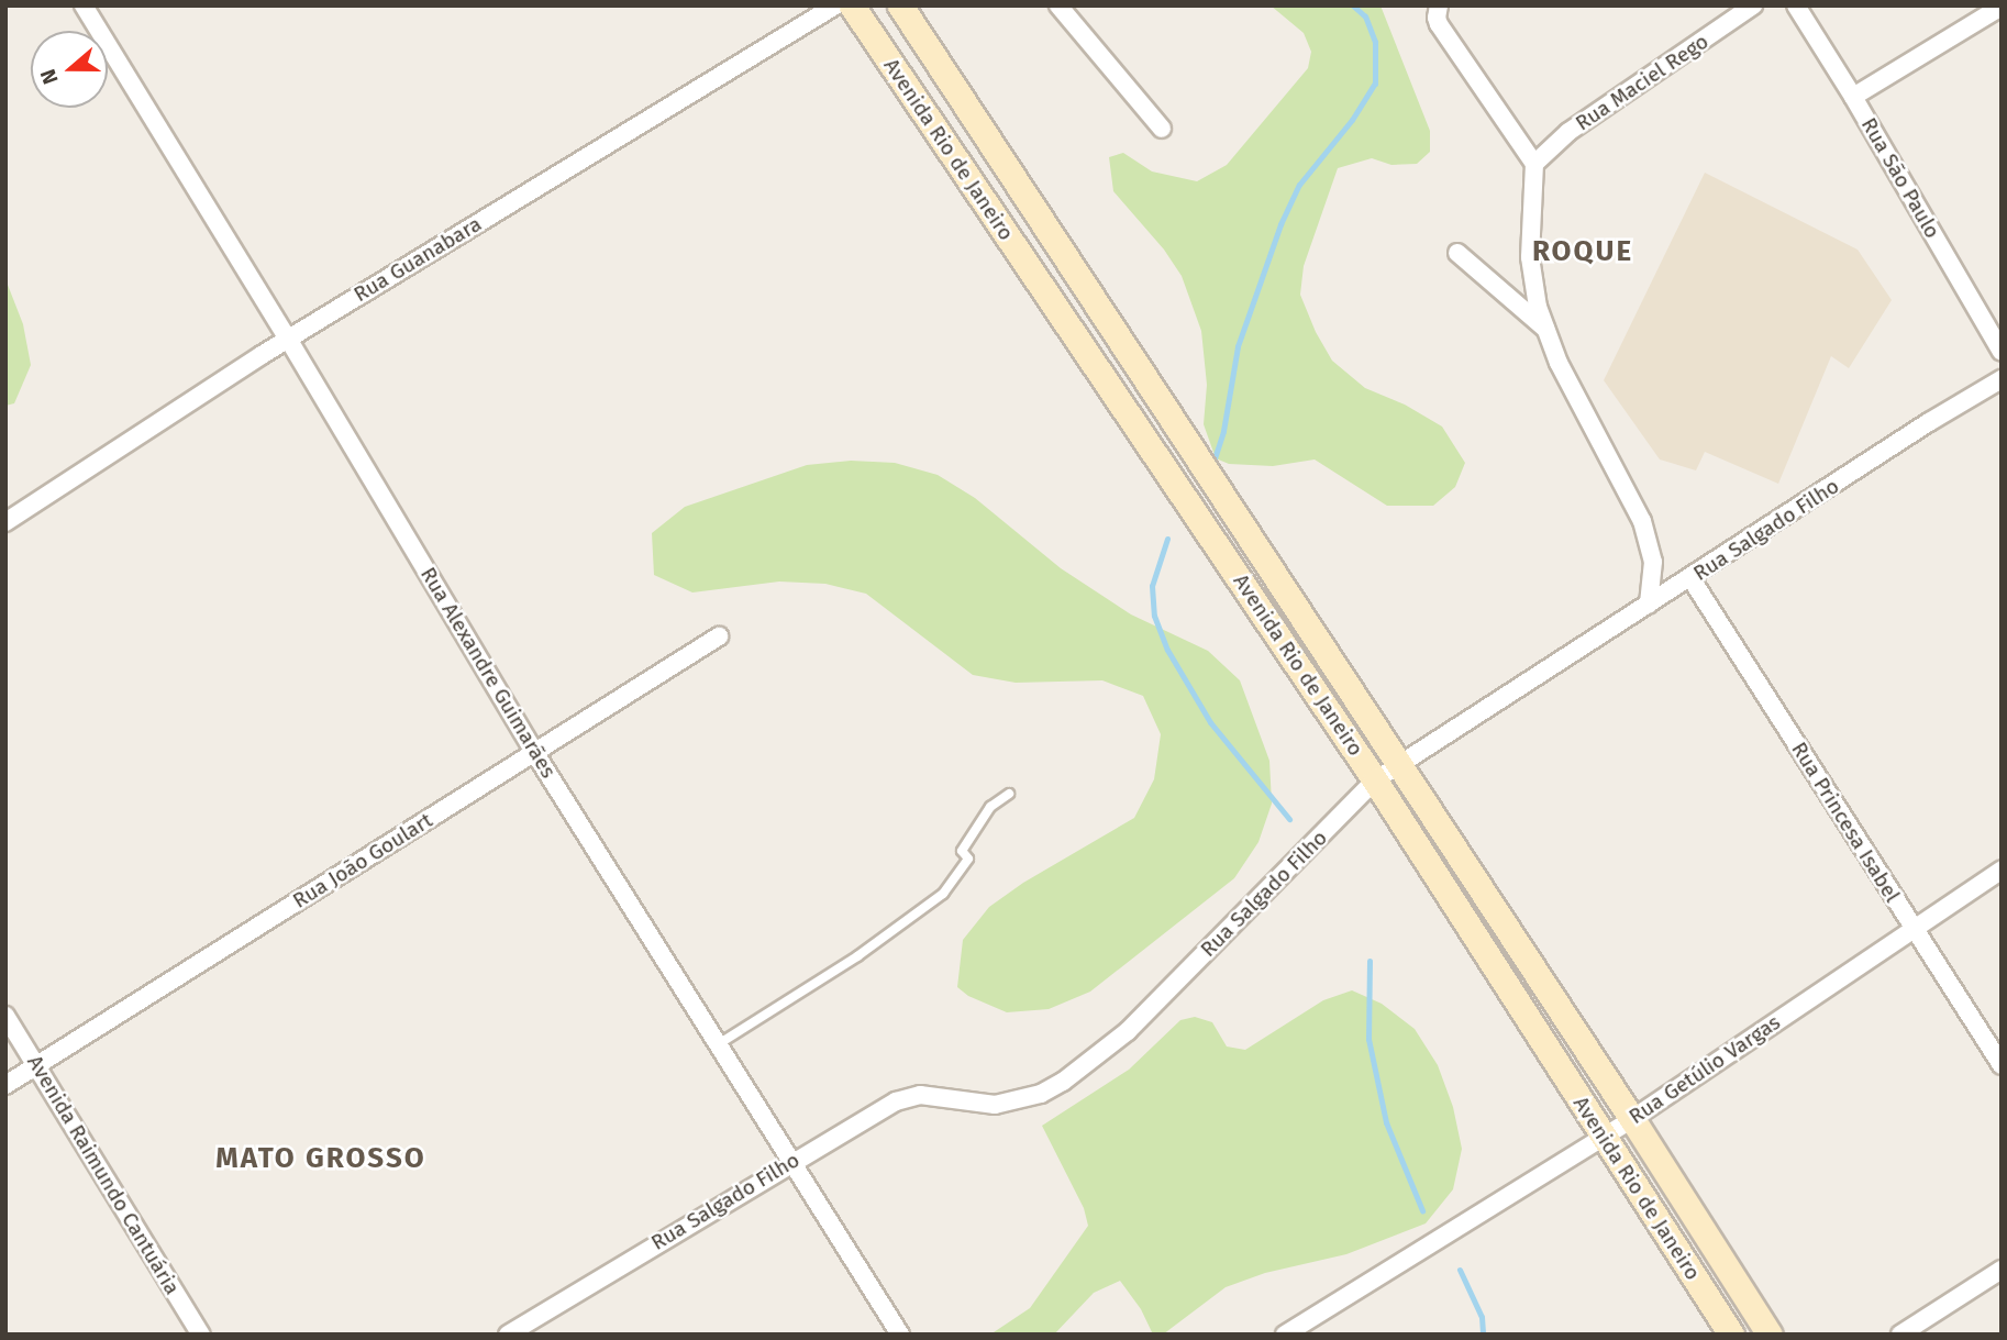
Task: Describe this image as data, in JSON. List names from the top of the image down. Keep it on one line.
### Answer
{"streets":{"main road":["Avenida Rio de Janeiro"],"street":["Rua Maciel Rego","Rua São Paulo","Rua Guanabara","Rua Salgado Filho","Rua Alexandre Guimarães","Rua Princesa Isabel","Rua João Goulart","Rua Getúlio Vargas","Avenida Raimundo Cantuária"]},"crossings":[["Avenida Rio de Janeiro","Rua Salgado Filho"],["Avenida Rio de Janeiro","Rua Getúlio Vargas"],["Rua Guanabara","Rua Alexandre Guimarães"],["Rua Salgado Filho","Rua Alexandre Guimarães"],["Rua Salgado Filho","Rua Princesa Isabel"],["Rua Alexandre Guimarães","Rua João Goulart"],["Rua Princesa Isabel","Rua Getúlio Vargas"],["Rua João Goulart","Avenida Raimundo Cantuária"]],"districts":["ROQUE","MATO GROSSO"],"north":"left"}
